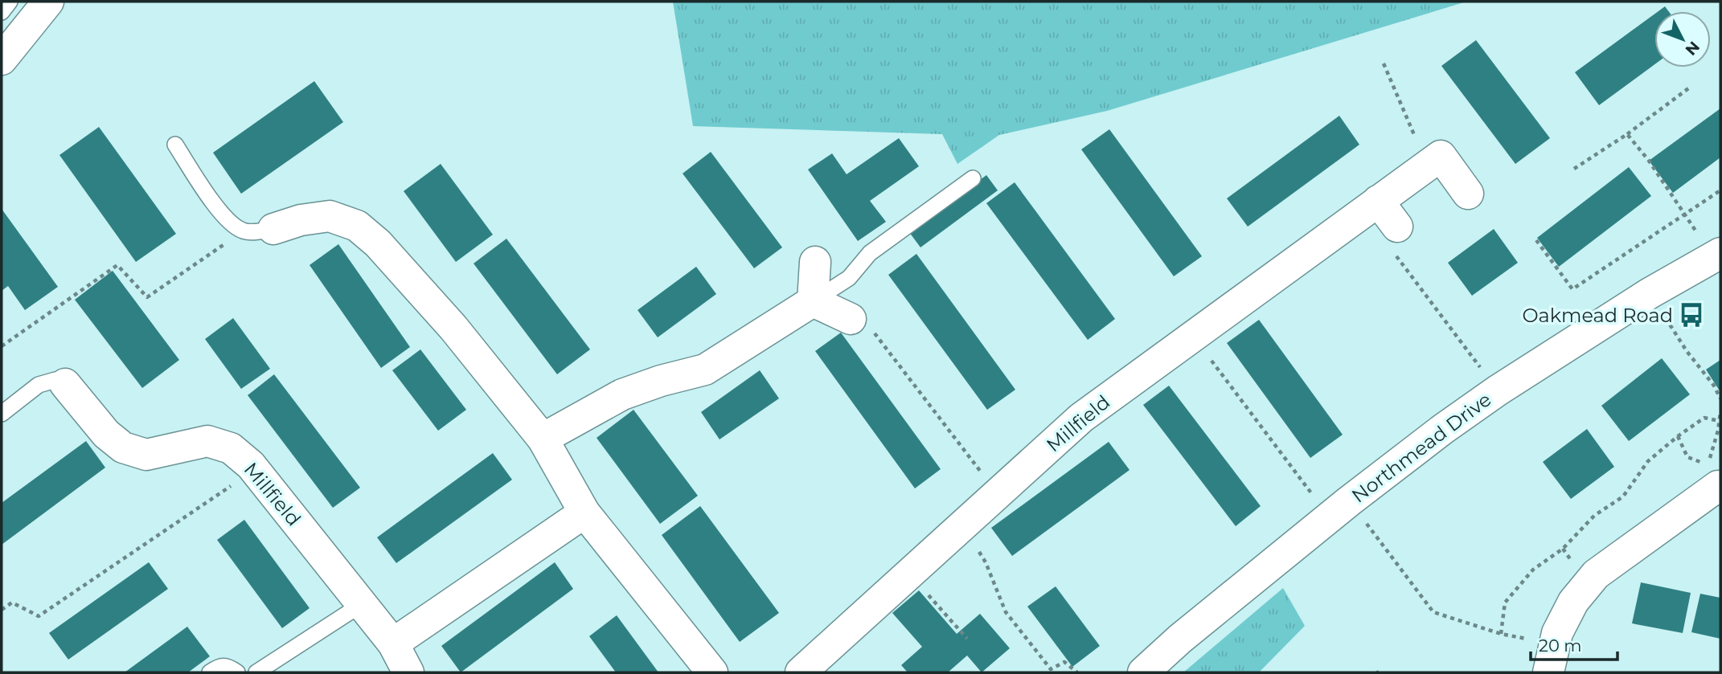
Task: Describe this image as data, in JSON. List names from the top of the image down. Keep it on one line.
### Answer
{"streets":{"main road":["Millfield","Northmead Drive"]},"places":{"bus stop":["Oakmead Road"]},"scale_bar":"20 m","north":"bottom right"}
